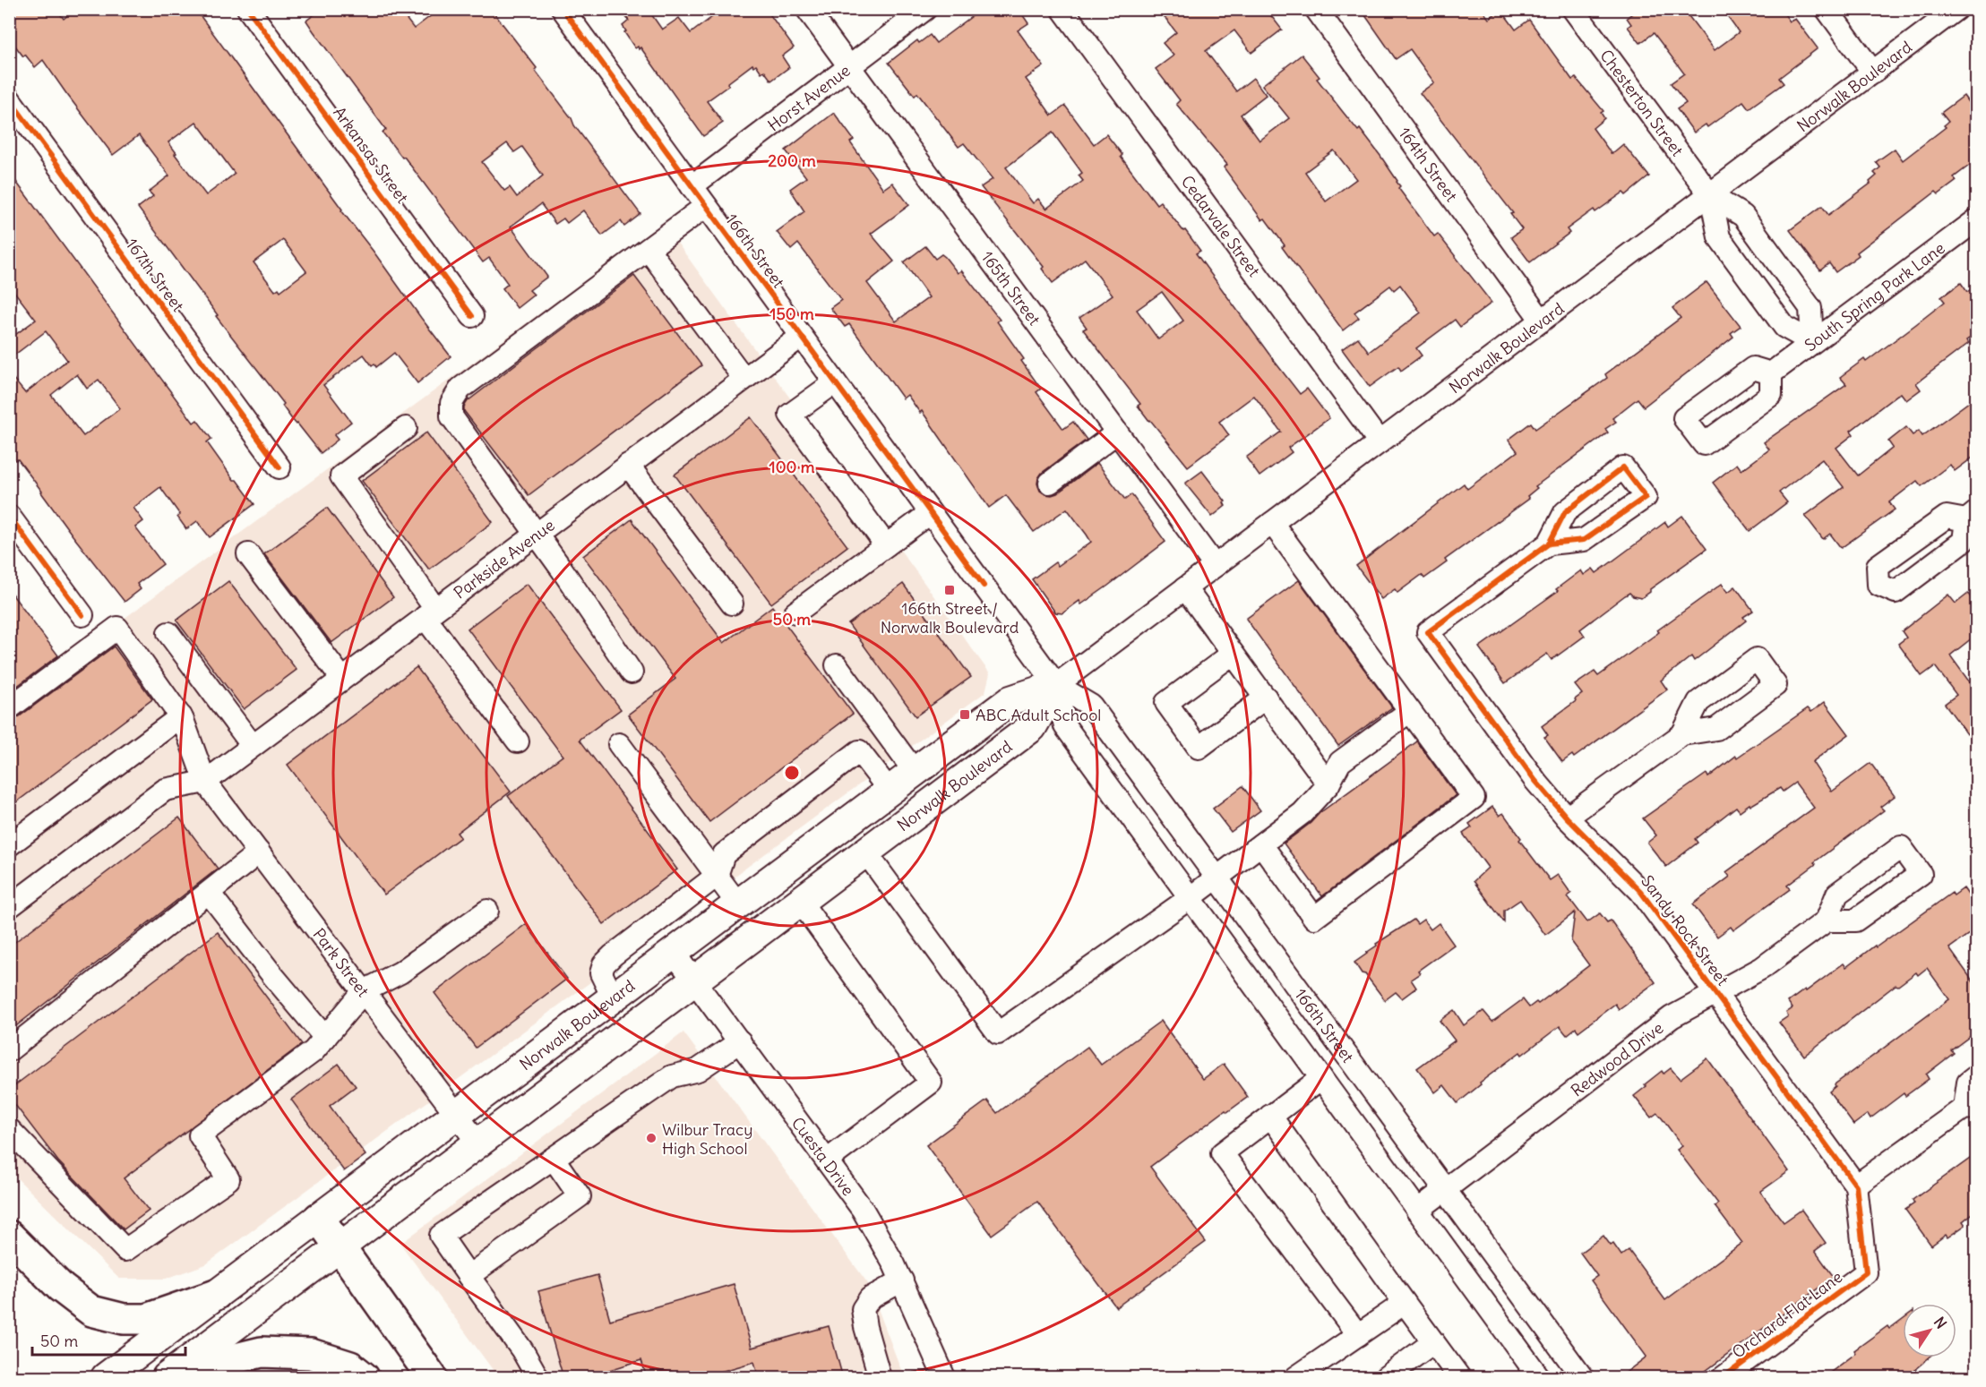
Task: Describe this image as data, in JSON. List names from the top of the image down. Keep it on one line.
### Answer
{"streets":{"main road":["Norwalk Boulevard"],"street":["Horst Avenue","Chesterton Street","Arkansas Street","164th Street","Cedarvale Street","166th Street","167th Street","165th Street","South Spring Park Lane","Parkside Avenue","Sandy Rock Street","Park Street","Redwood Drive","Cuesta Drive","Orchard Flat Lane"]},"crossings":[["Norwalk Boulevard","Chesterton Street"],["Norwalk Boulevard","164th Street"],["Norwalk Boulevard","Cedarvale Street"],["Norwalk Boulevard","166th Street"],["Norwalk Boulevard","165th Street"],["Norwalk Boulevard","Park Street"],["Norwalk Boulevard","Cuesta Drive"],["Horst Avenue","166th Street"],["Horst Avenue","165th Street"],["166th Street","Parkside Avenue"],["166th Street","Redwood Drive"],["Parkside Avenue","Park Street"],["Sandy Rock Street","Redwood Drive"],["Sandy Rock Street","Orchard Flat Lane"]],"places":{"transit":["166th Street / Norwalk Boulevard","ABC Adult School"],"other":["Wilbur Tracy High School"]},"scale_bar":"50 m","north":"top right","rings":["200 m","150 m","100 m","50 m"]}
